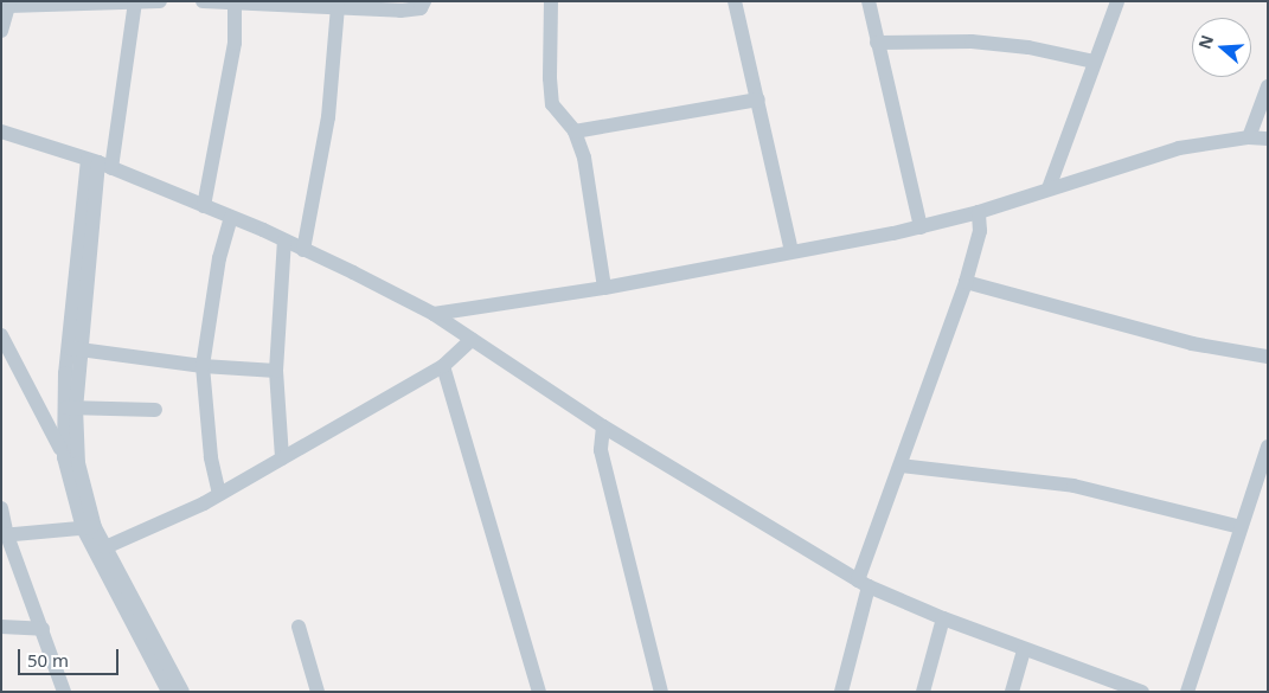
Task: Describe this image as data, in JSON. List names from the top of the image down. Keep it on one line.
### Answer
{"scale_bar":"50 m","north":"left"}
